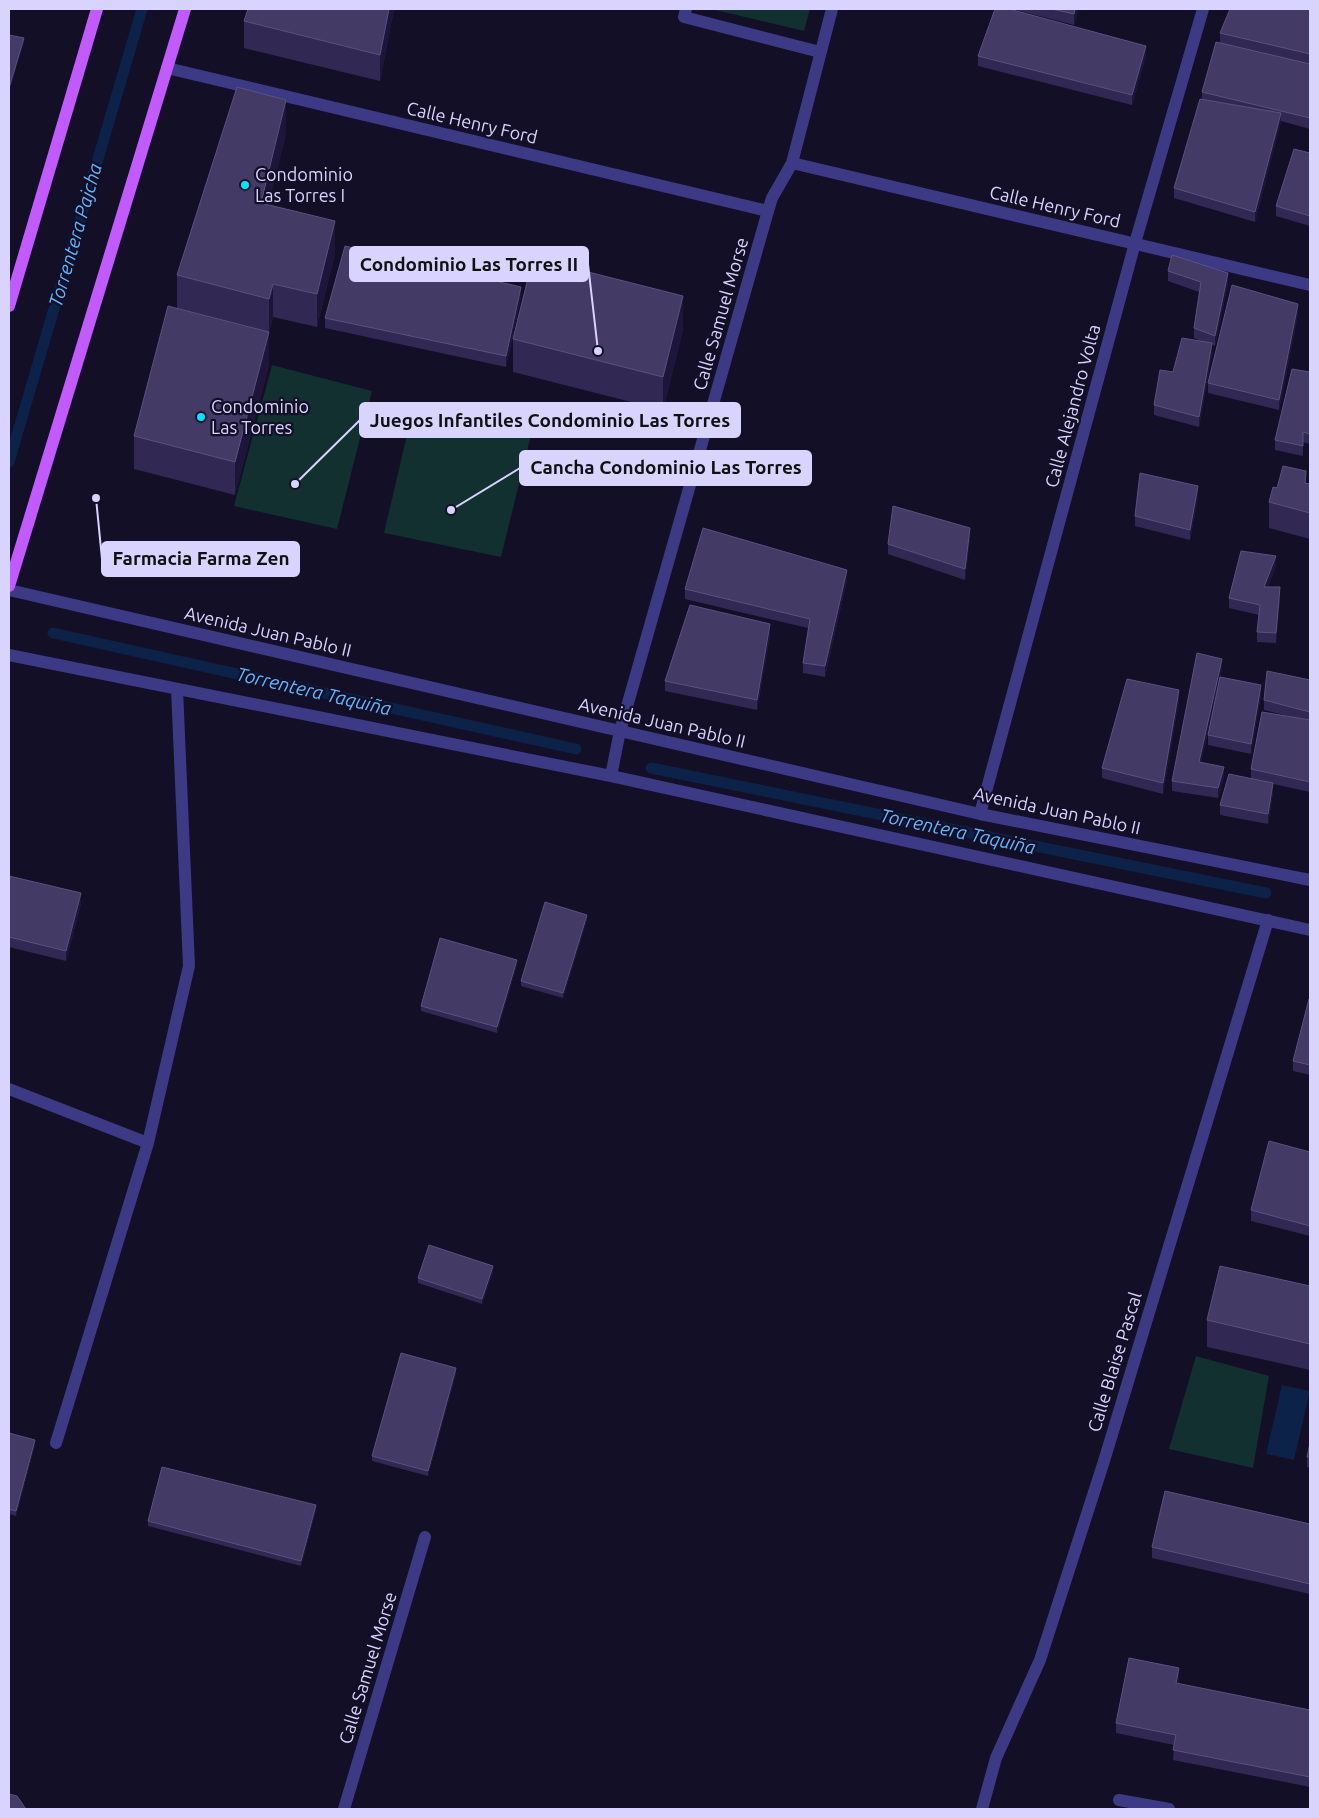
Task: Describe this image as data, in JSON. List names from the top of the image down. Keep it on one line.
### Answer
{"streets":{"street":["Calle Henry Ford","Calle Samuel Morse","Calle Alejandro Volta","Avenida Juan Pablo II","Calle Blaise Pascal"]},"crossings":[["Calle Henry Ford","Calle Samuel Morse"],["Calle Henry Ford","Calle Alejandro Volta"],["Calle Samuel Morse","Avenida Juan Pablo II"],["Calle Alejandro Volta","Avenida Juan Pablo II"]],"water":["Torrentera Pajcha","Torrentera Taquiña"],"places":["Condominio Las Torres I","Condominio Las Torres II","Condominio Las Torres","Juegos Infantiles Condominio Las Torres","Farmacia Farma Zen","Cancha Condominio Las Torres"]}
